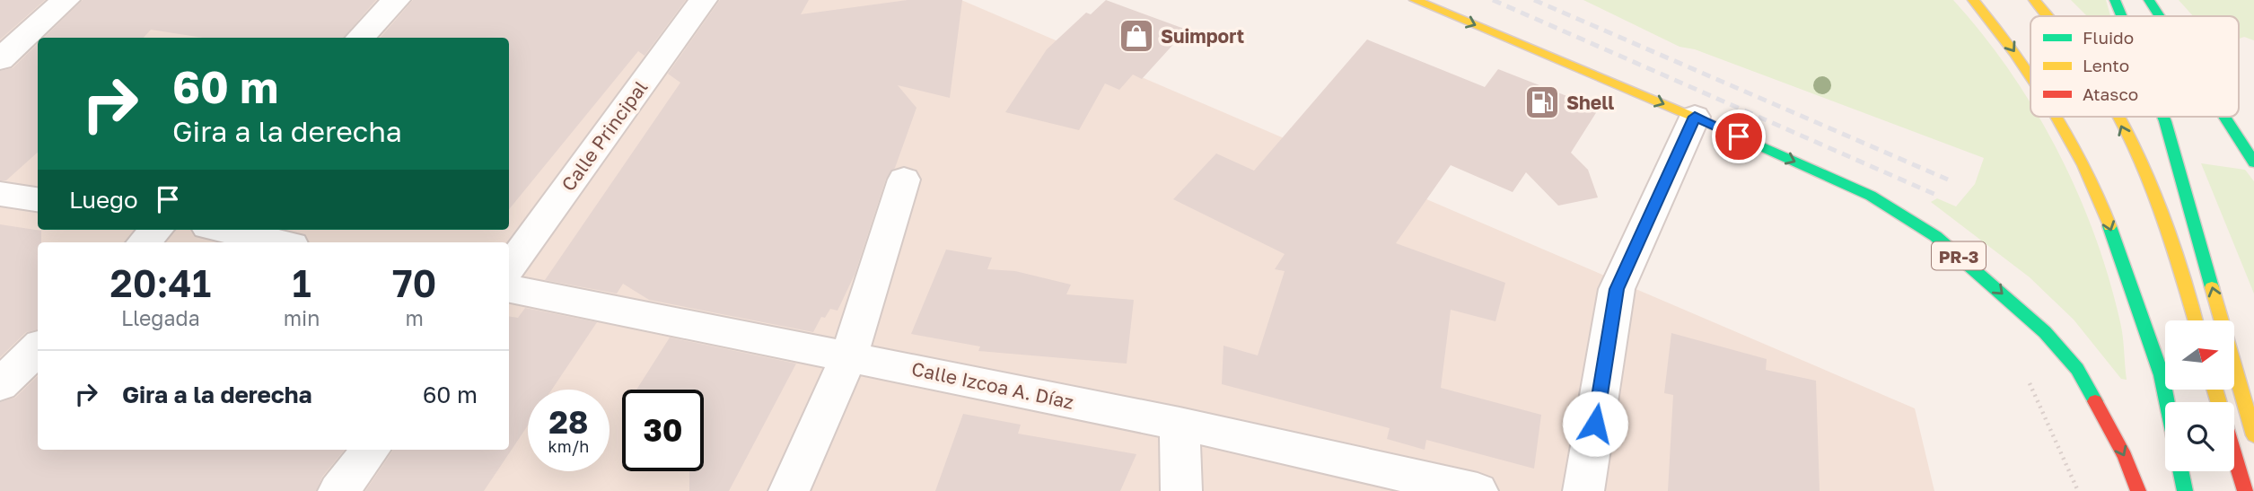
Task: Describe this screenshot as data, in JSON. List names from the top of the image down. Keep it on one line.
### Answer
{"streets":{"highway":["PR-3"],"street":["Calle Principal","Calle Izcoa A. Díaz"]},"places":{"shop":["Suimport"],"fuel station":["Shell"]},"legend":["Fluido","Lento","Atasco"],"north":"right","page":{"turn":["60 m","Gira a la derecha"],"then":"Luego","eta":["20:41","Llegada","1","min","70","m"],"list":[{"name":"Gira a la derecha","value":"60 m"}],"speed":"28 km/h","limit":"30"}}
